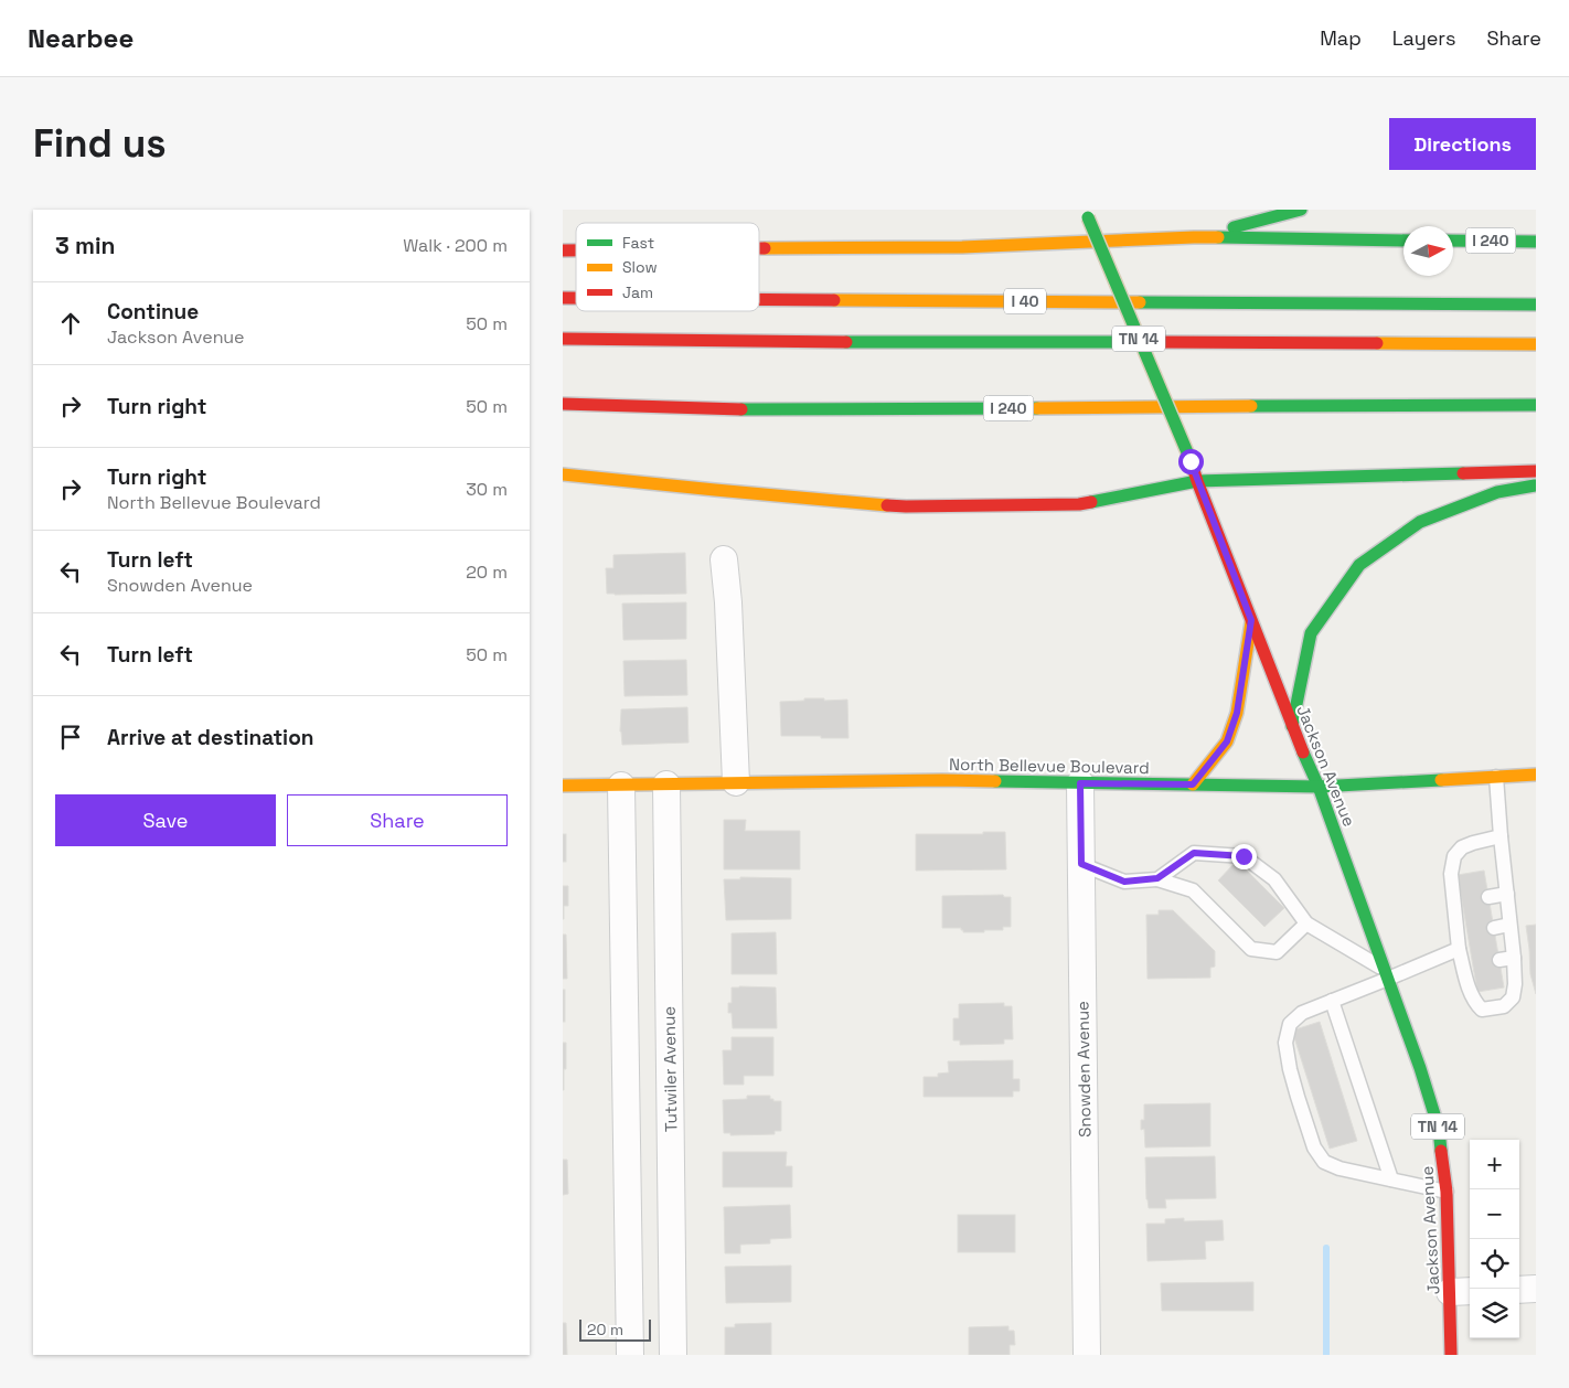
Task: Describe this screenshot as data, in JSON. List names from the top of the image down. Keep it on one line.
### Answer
{"streets":{"main road":["I 240","I 40","TN 14","North Bellevue Boulevard","Jackson Avenue"],"street":["Tutwiler Avenue","Snowden Avenue"]},"crossings":[["North Bellevue Boulevard","Jackson Avenue"],["North Bellevue Boulevard","Tutwiler Avenue"],["North Bellevue Boulevard","Snowden Avenue"]],"legend":["Fast","Slow","Jam"],"scale_bar":"20 m","north":"right","page":{"header":"Nearbee","nav":["Map","Layers","Share"],"buttons":["Directions",["Save","Share"]],"title":"Find us","heading":["3 min","Walk · 200 m"],"list":[["Continue","Jackson Avenue","50 m"],["Turn right","50 m"],["Turn right","North Bellevue Boulevard","30 m"],["Turn left","Snowden Avenue","20 m"],["Turn left","50 m"],"Arrive at destination"],"map_buttons":["+","−"],"scale":"20 m"}}
